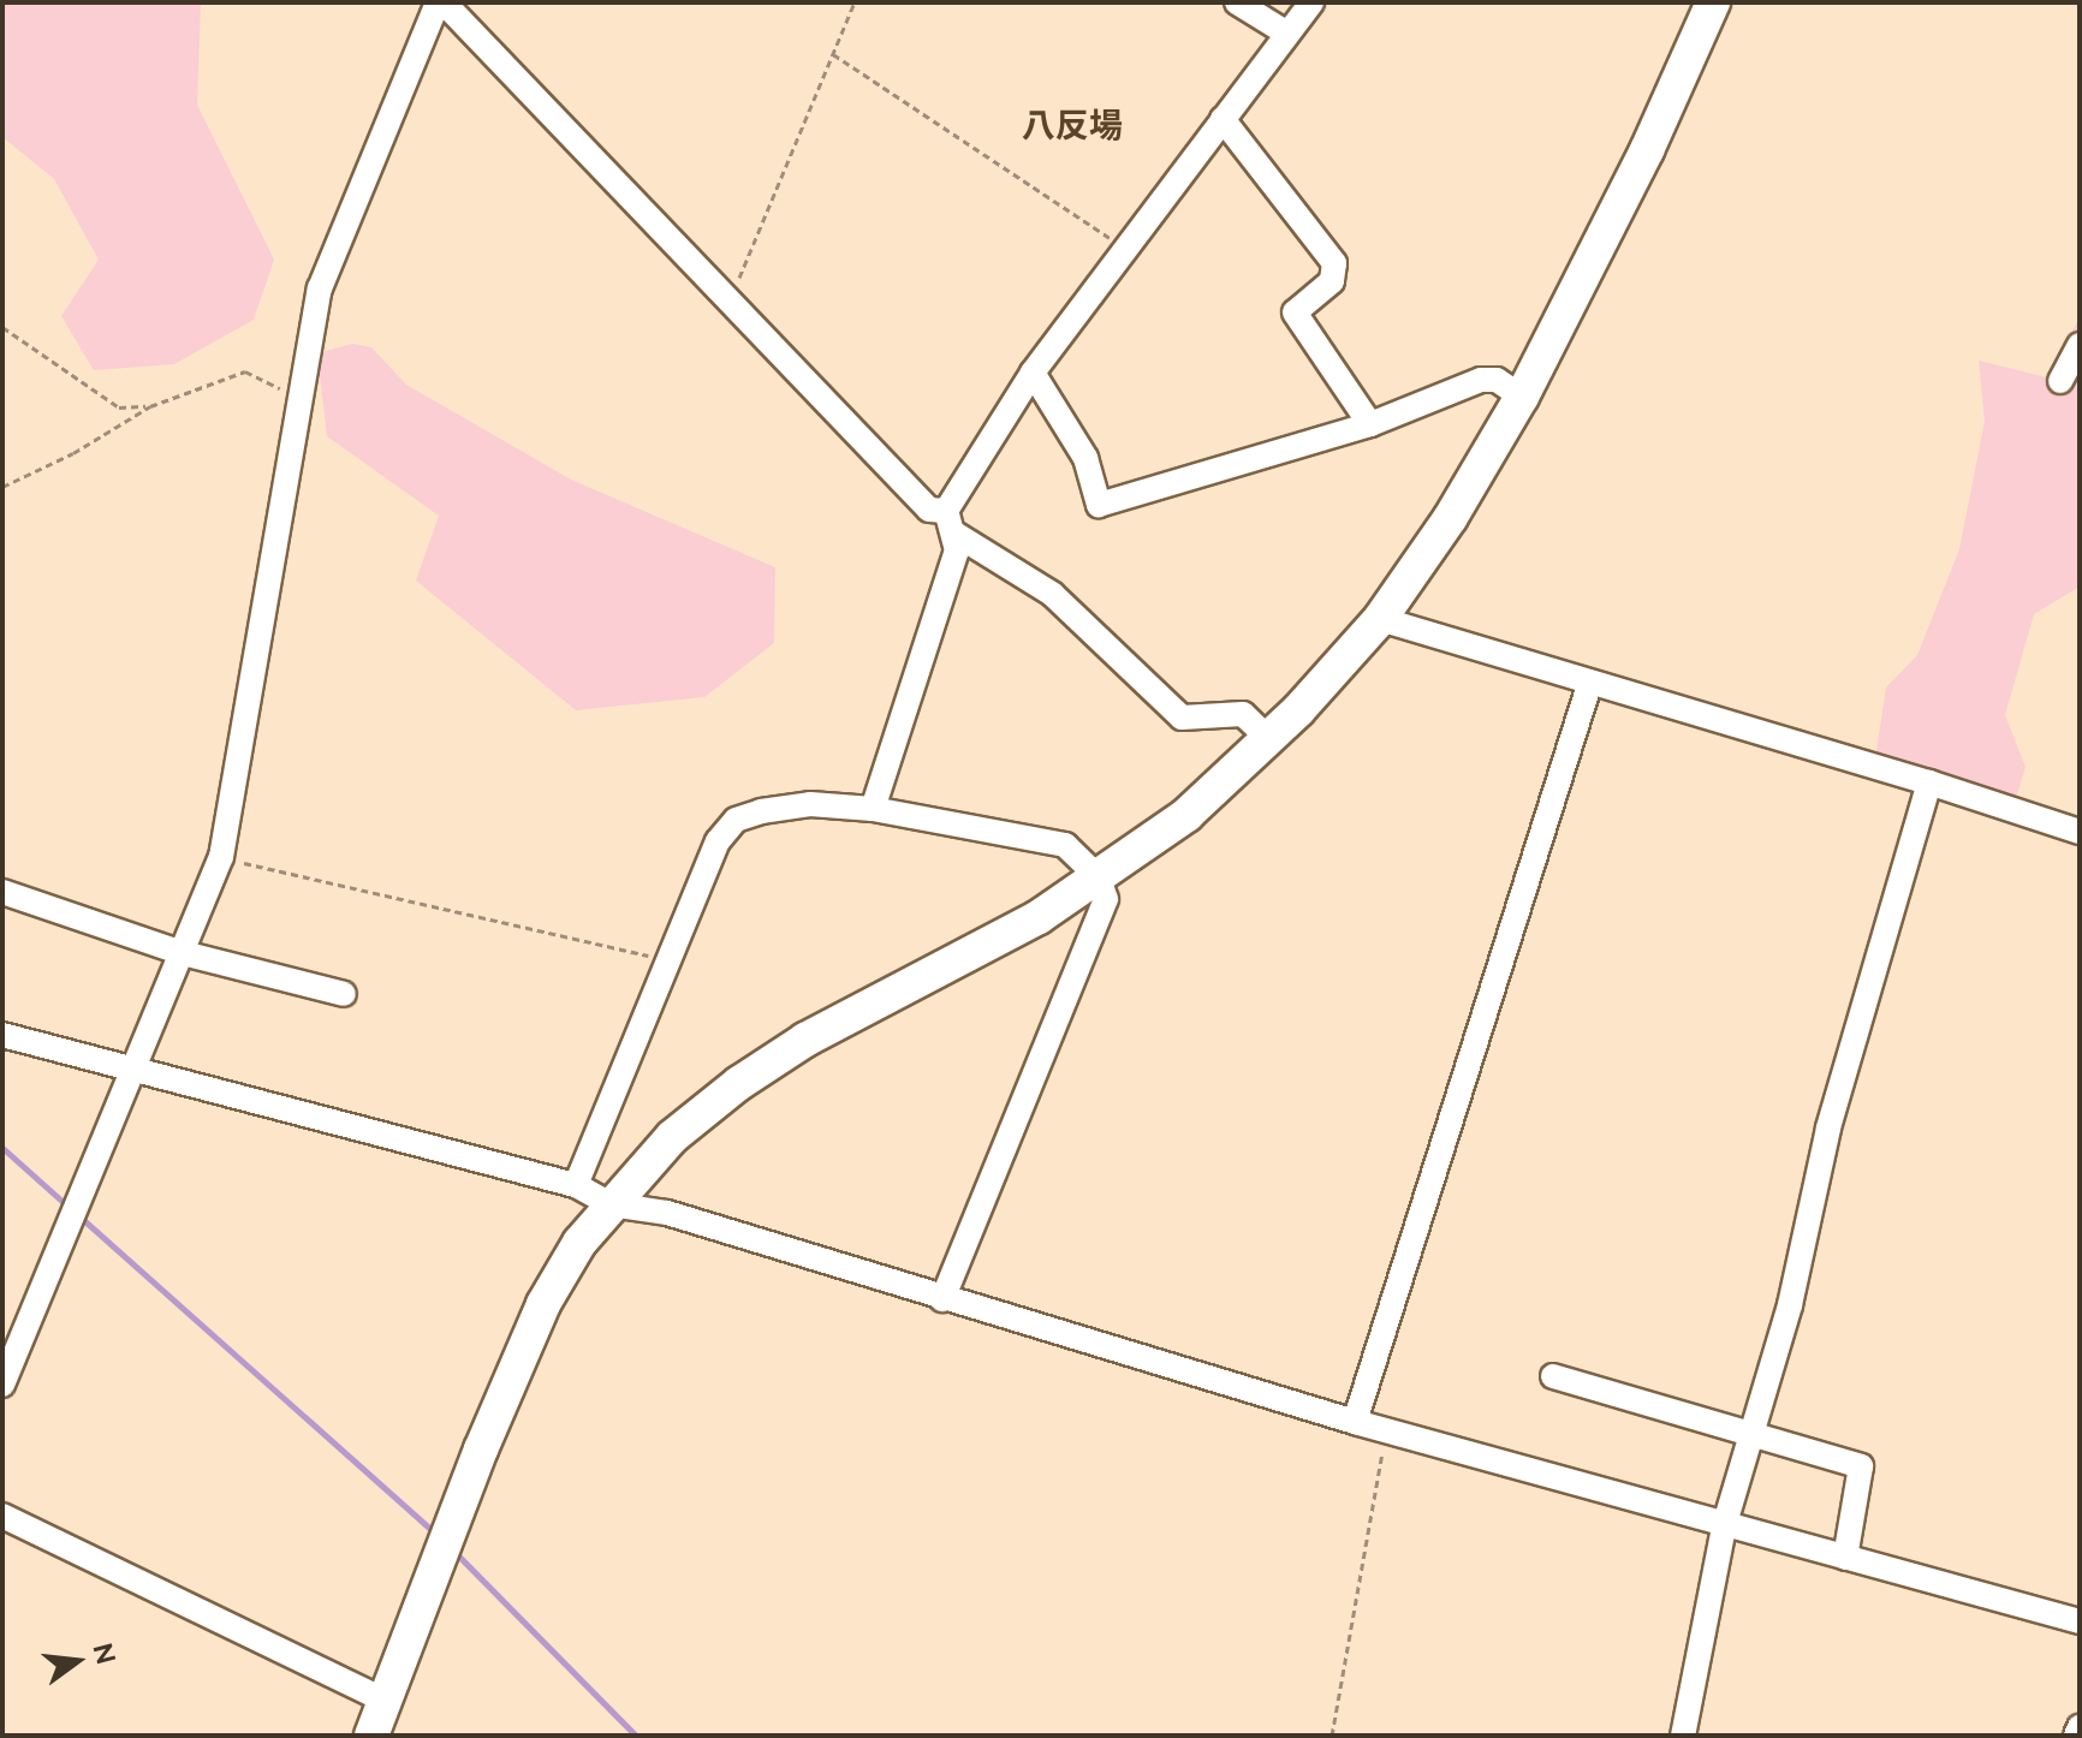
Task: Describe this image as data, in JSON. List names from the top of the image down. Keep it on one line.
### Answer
{"districts":["八反場"],"north":"right"}
